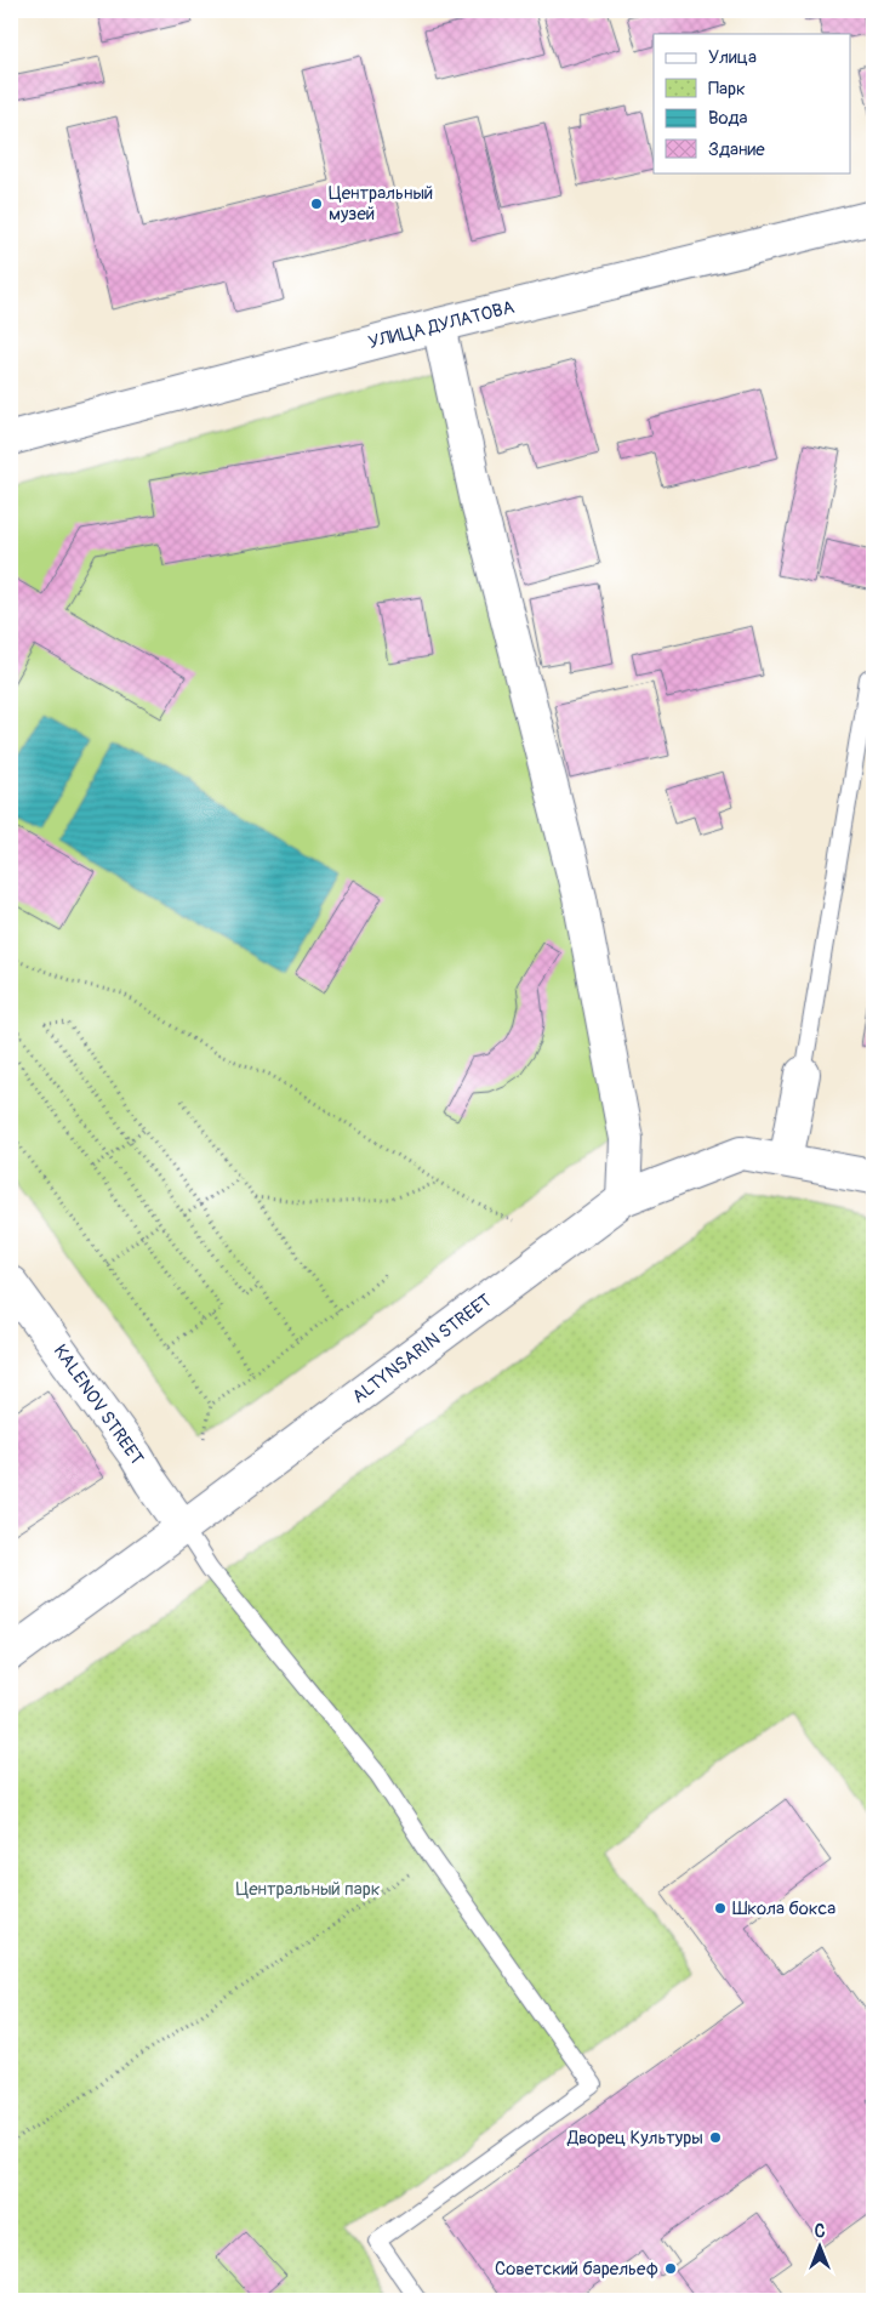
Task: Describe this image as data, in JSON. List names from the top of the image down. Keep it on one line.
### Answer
{"streets":{"street":["УЛИЦА ДУЛАТОВА","ALTYNSARIN STREET","KALENOV STREET"]},"crossings":[["ALTYNSARIN STREET","KALENOV STREET"]],"parks":["Центральный парк"],"places":["Центральный музей","Школа бокса","Дворец Культуры","Советский барельеф"],"legend":["Улица","Парк","Вода","Здание"],"north":"top"}
